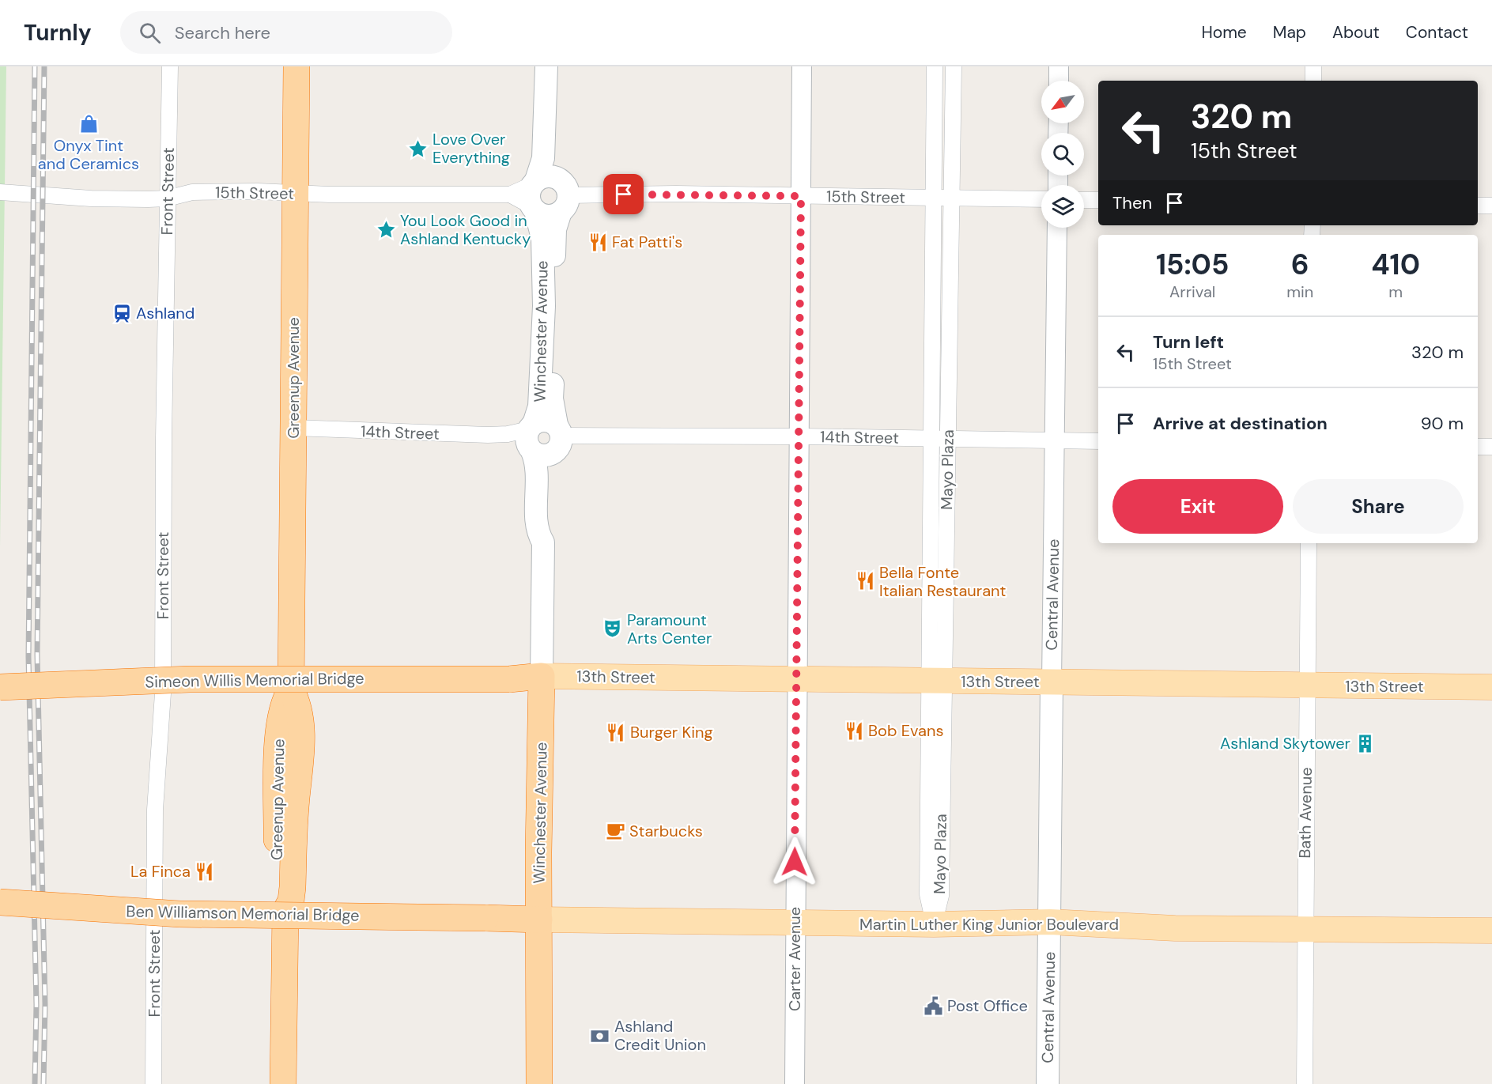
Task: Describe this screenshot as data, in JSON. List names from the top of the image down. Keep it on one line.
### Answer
{"streets":{"highway":["Winchester Avenue","Greenup Avenue","13th Street","Simeon Willis Memorial Bridge","Ben Williamson Memorial Bridge","Martin Luther King Junior Boulevard"],"main road":["Central Avenue"],"street":["Front Street","15th Street","14th Street","Mayo Plaza","Bath Avenue","Carter Avenue"]},"crossings":[["Front Street","15th Street"],["15th Street","Winchester Avenue"],["15th Street","Greenup Avenue"],["15th Street","Mayo Plaza"],["15th Street","Carter Avenue"],["Winchester Avenue","14th Street"],["Winchester Avenue","13th Street"],["Winchester Avenue","Martin Luther King Junior Boulevard"],["Greenup Avenue","14th Street"],["14th Street","Mayo Plaza"],["14th Street","Central Avenue"],["14th Street","Carter Avenue"],["Mayo Plaza","13th Street"],["Mayo Plaza","Martin Luther King Junior Boulevard"],["Central Avenue","13th Street"],["Central Avenue","Martin Luther King Junior Boulevard"],["13th Street","Simeon Willis Memorial Bridge"],["13th Street","Bath Avenue"],["13th Street","Carter Avenue"],["Bath Avenue","Martin Luther King Junior Boulevard"],["Ben Williamson Memorial Bridge","Martin Luther King Junior Boulevard"],["Martin Luther King Junior Boulevard","Carter Avenue"]],"places":{"shop":["Onyx Tint and Ceramics"],"place":["Love Over Everything","You Look Good in Ashland Kentucky"],"restaurant":["Fat Patti's","Bella Fonte Italian Restaurant","Bob Evans","Burger King","La Finca"],"station":["Ashland"],"theatre":["Paramount Arts Center"],"building":["Ashland Skytower"],"cafe":["Starbucks"],"public building":["Post Office"],"bank":["Ashland Credit Union"]},"north":"bottom left","page":{"header":"Turnly","search":"Search here","nav":["Home","Map","About","Contact"],"turn":["320 m","15th Street"],"then":"Then","eta":["15:05","Arrival","6","min","410","m"],"list":[{"name":"Turn left","note":"15th Street","value":"320 m"},{"name":"Arrive at destination","value":"90 m"}],"buttons":["Exit","Share"]}}
